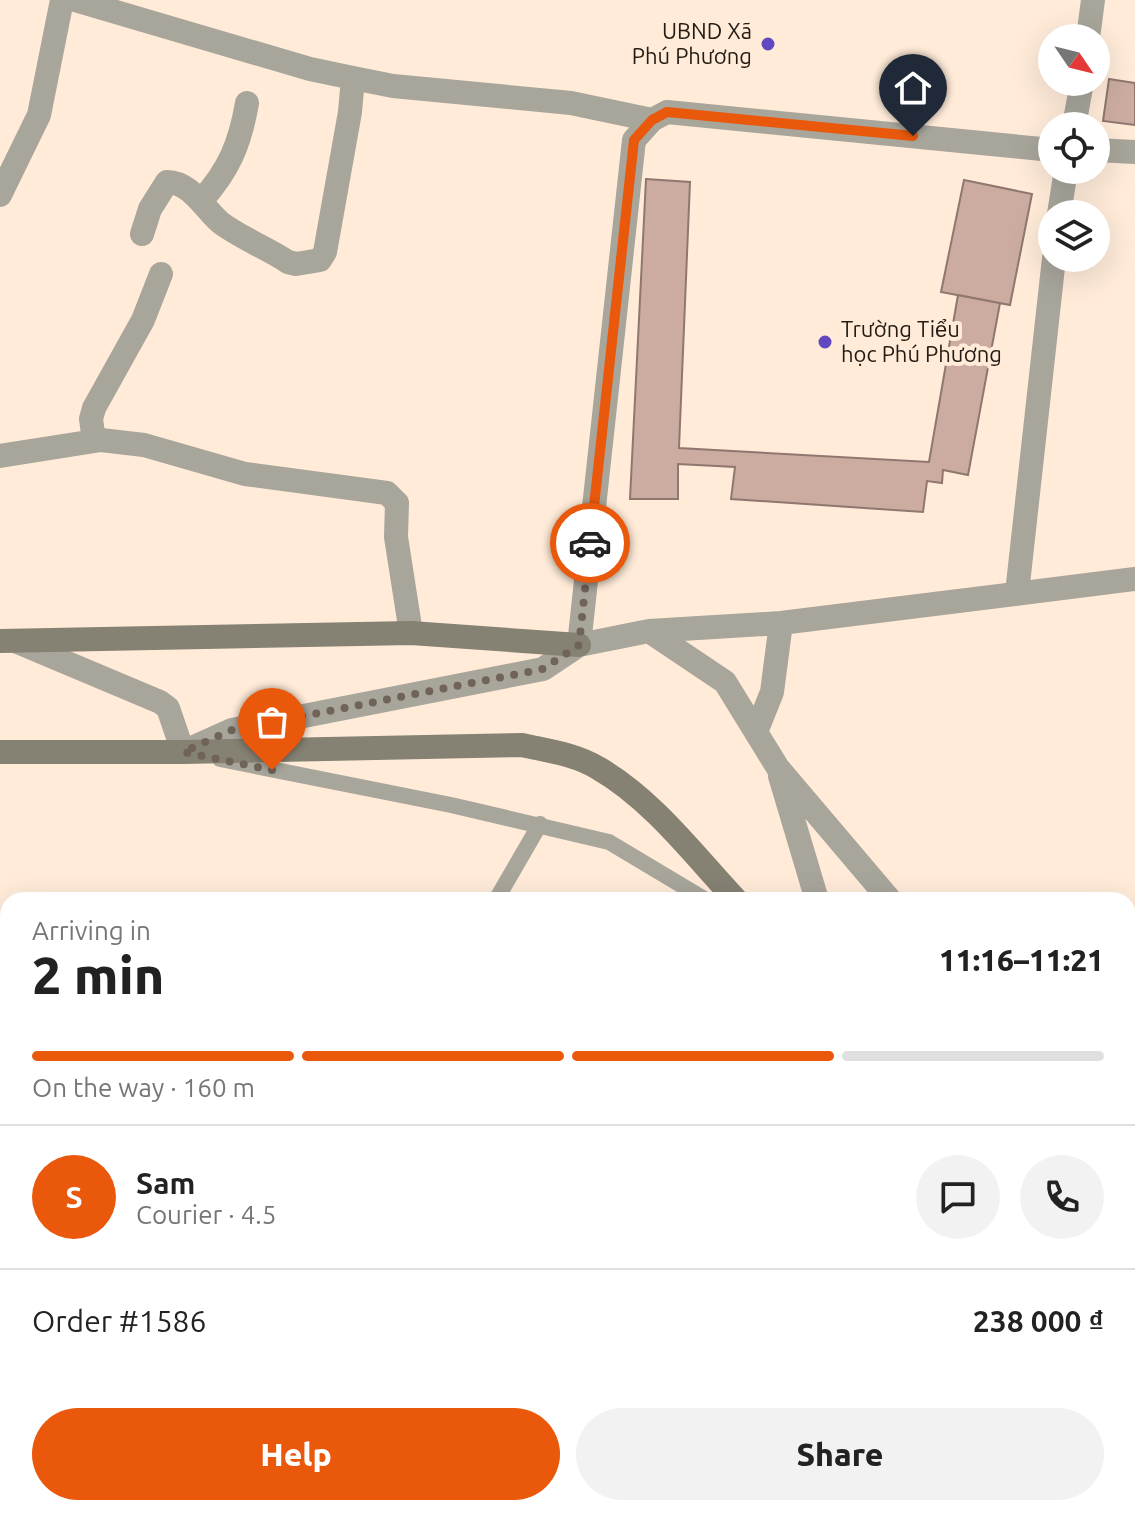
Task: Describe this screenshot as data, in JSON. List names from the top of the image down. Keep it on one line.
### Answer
{"places":["UBND Xã Phú Phương","Trường Tiểu học Phú Phương"],"north":"bottom right","page":{"heading":["2 min","Arriving in","11:16–11:21"],"panel":["Sam","Courier · 4.5","Order #1586","238 000 ₫"],"bar":"On the way · 160 m","round":"S","buttons":["Help","Share"]}}
